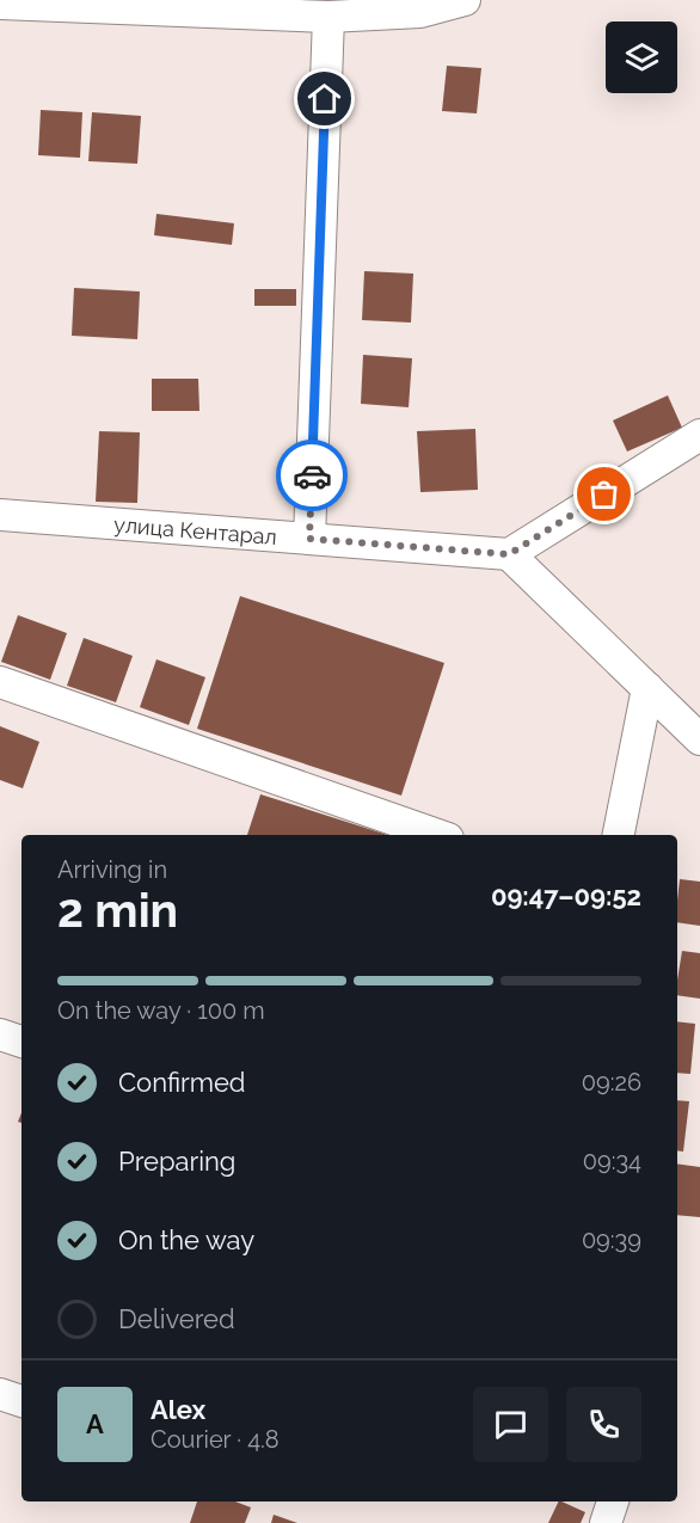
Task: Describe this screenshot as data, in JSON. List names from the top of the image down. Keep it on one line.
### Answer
{"streets":{"street":["улица Кентарал"]},"page":{"heading":["2 min","Arriving in","09:47–09:52"],"panel":["Alex","Courier · 4.8"],"bar":"On the way · 100 m","list":[["Confirmed","09:26"],["Preparing","09:34"],["On the way","09:39"],"Delivered"],"round":"A"}}
